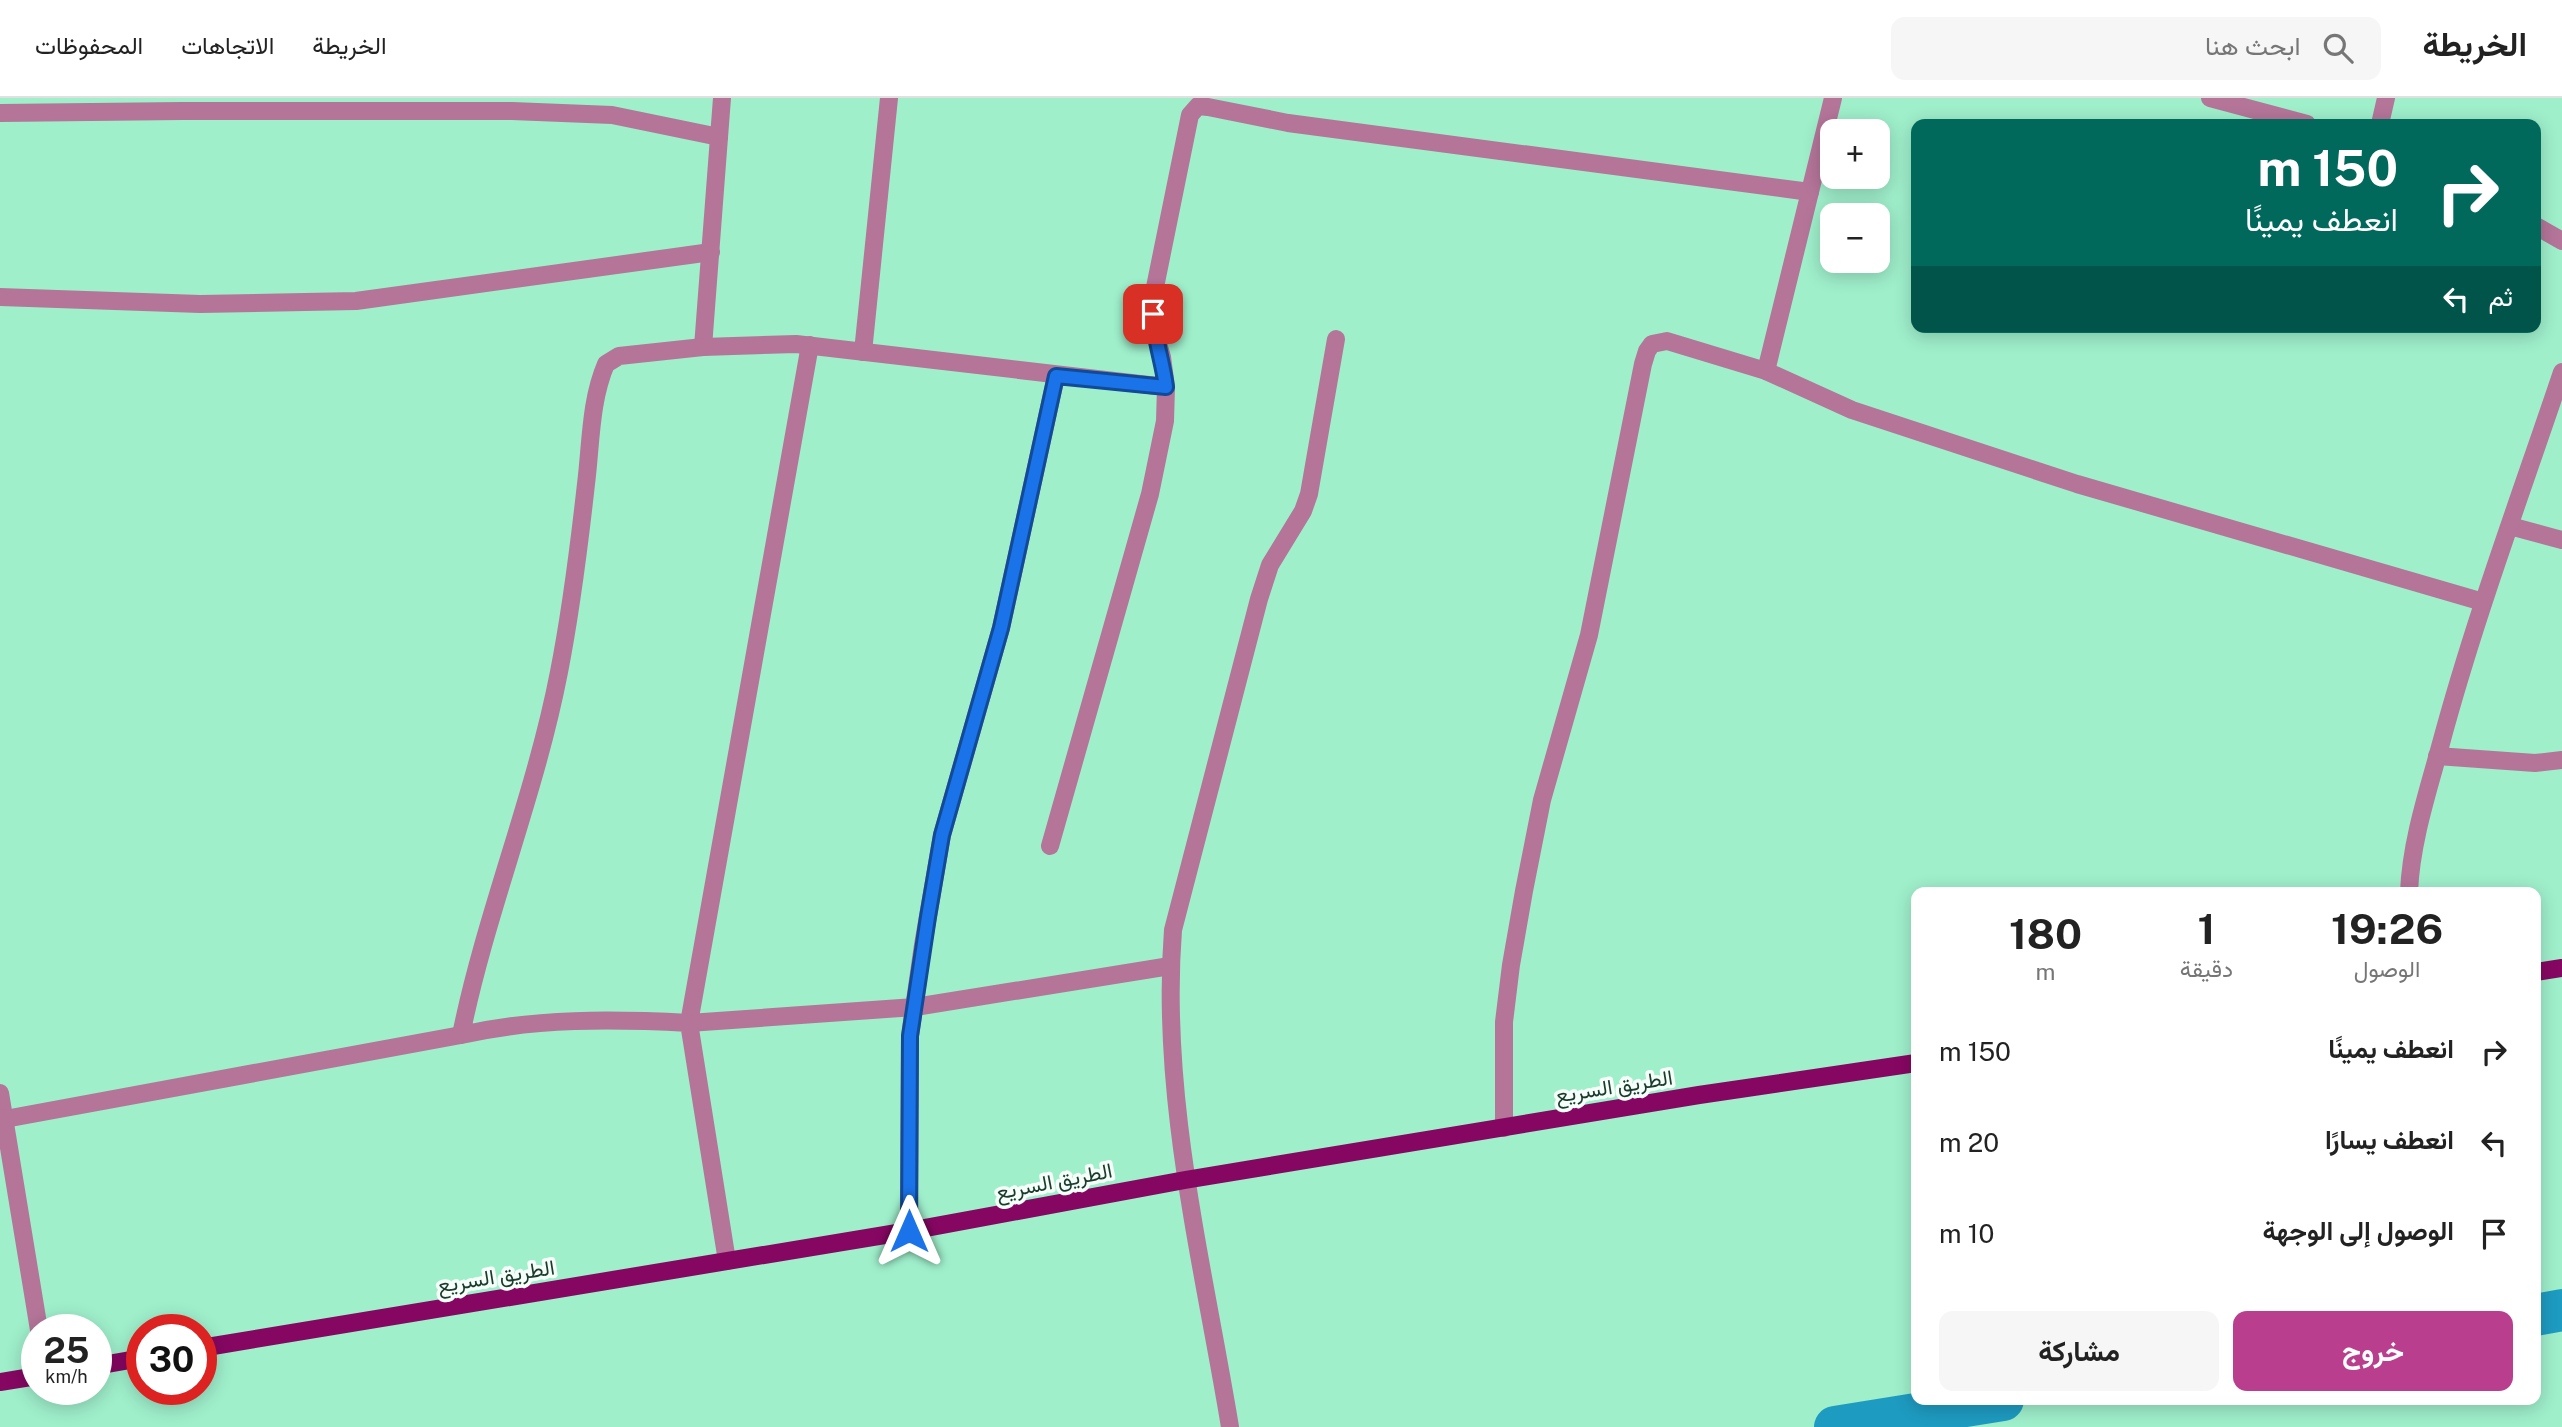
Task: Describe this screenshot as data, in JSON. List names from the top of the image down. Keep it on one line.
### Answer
{"streets":{"main road":["الطريق السريع"]},"page":{"header":"الخريطة","search":"ابحث هنا","nav":["الخريطة","الاتجاهات","المحفوظات"],"map_buttons":["+","−"],"turn":["150 m","انعطف يمينًا"],"then":"ثم","eta":["19:26","الوصول","1","دقيقة","180","m"],"list":[{"name":"انعطف يمينًا","value":"150 m"},{"name":"انعطف يسارًا","value":"20 m"},{"name":"الوصول إلى الوجهة","value":"10 m"}],"buttons":["خروج","مشاركة"],"speed":"25 km/h","limit":"30"}}
